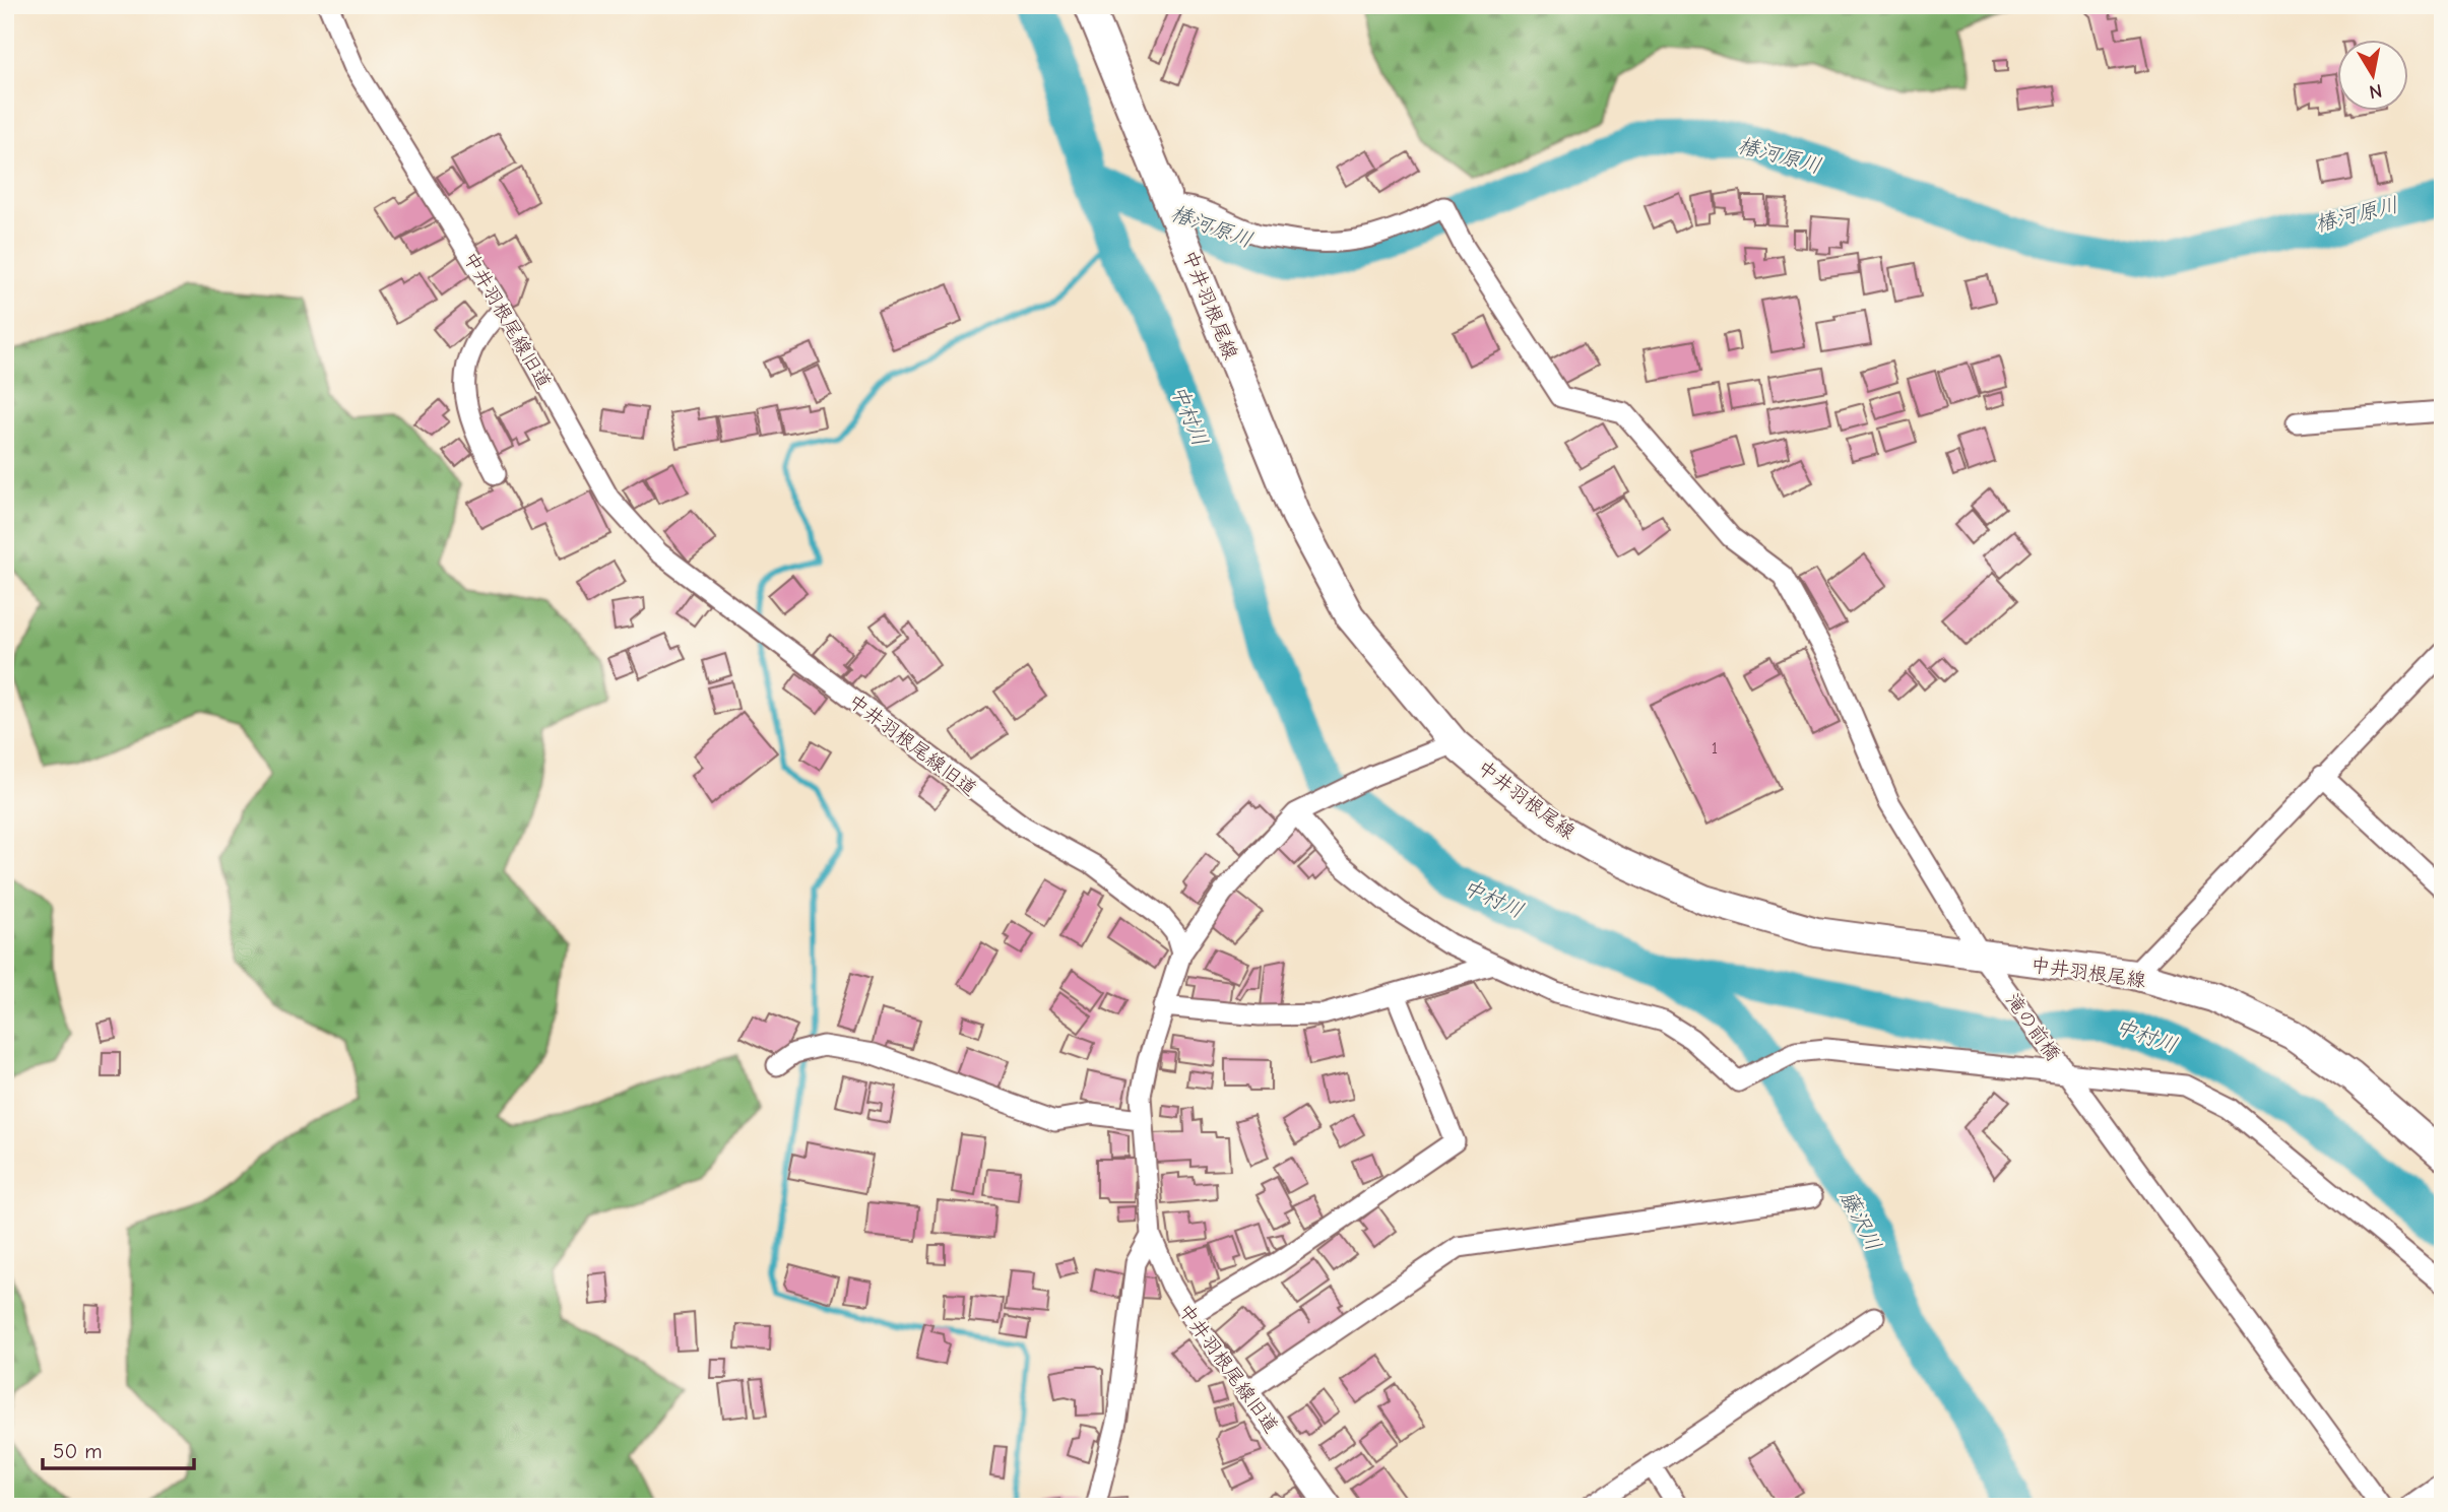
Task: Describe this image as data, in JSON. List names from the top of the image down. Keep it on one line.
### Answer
{"streets":{"main road":["中井羽根尾線"],"street":["中井羽根尾線旧道","滝の前橋"]},"crossings":[["中井羽根尾線","滝の前橋"]],"water":["椿河原川","中村川","藤沢川"],"house_numbers":["1"],"scale_bar":"50 m","north":"bottom"}
